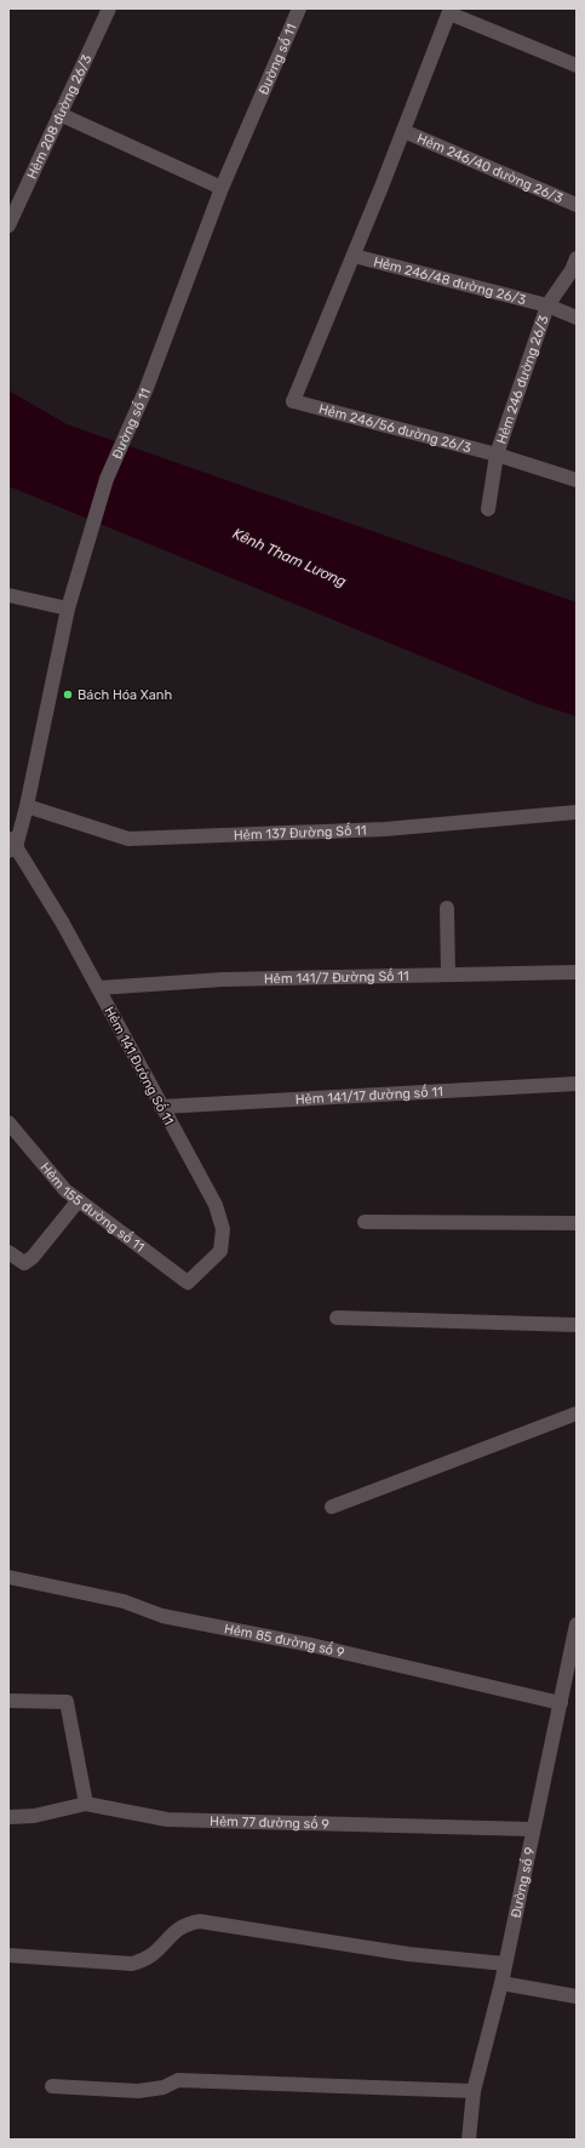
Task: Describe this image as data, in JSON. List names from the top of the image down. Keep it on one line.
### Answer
{"streets":{"street":["Đường số 11","Hẻm 208 đường 26/3","Hẻm 246/40 đường 26/3","Hẻm 246/48 đường 26/3","Hẻm 246 đường 26/3","Hẻm 246/56 đường 26/3","Hẻm 137 Đường Số 11","Hẻm 141/7 Đường Số 11","Hẻm 141 Đường Số 11","Hẻm 141/17 đường số 11","Hẻm 155 đường số 11","Hẻm 85 đường số 9","Hẻm 77 đường số 9","Đường số 9"]},"crossings":[["Đường số 11","Hẻm 137 Đường Số 11"],["Đường số 11","Hẻm 141 Đường Số 11"],["Hẻm 246/48 đường 26/3","Hẻm 246 đường 26/3"],["Hẻm 246/48 đường 26/3","Hẻm 246/56 đường 26/3"],["Hẻm 246 đường 26/3","Hẻm 246/56 đường 26/3"],["Hẻm 141/7 Đường Số 11","Hẻm 141 Đường Số 11"],["Hẻm 141 Đường Số 11","Hẻm 141/17 đường số 11"],["Hẻm 141 Đường Số 11","Hẻm 155 đường số 11"],["Hẻm 85 đường số 9","Đường số 9"],["Hẻm 77 đường số 9","Đường số 9"]],"water":["Kênh Tham Lương"],"places":["Bách Hóa Xanh"]}
